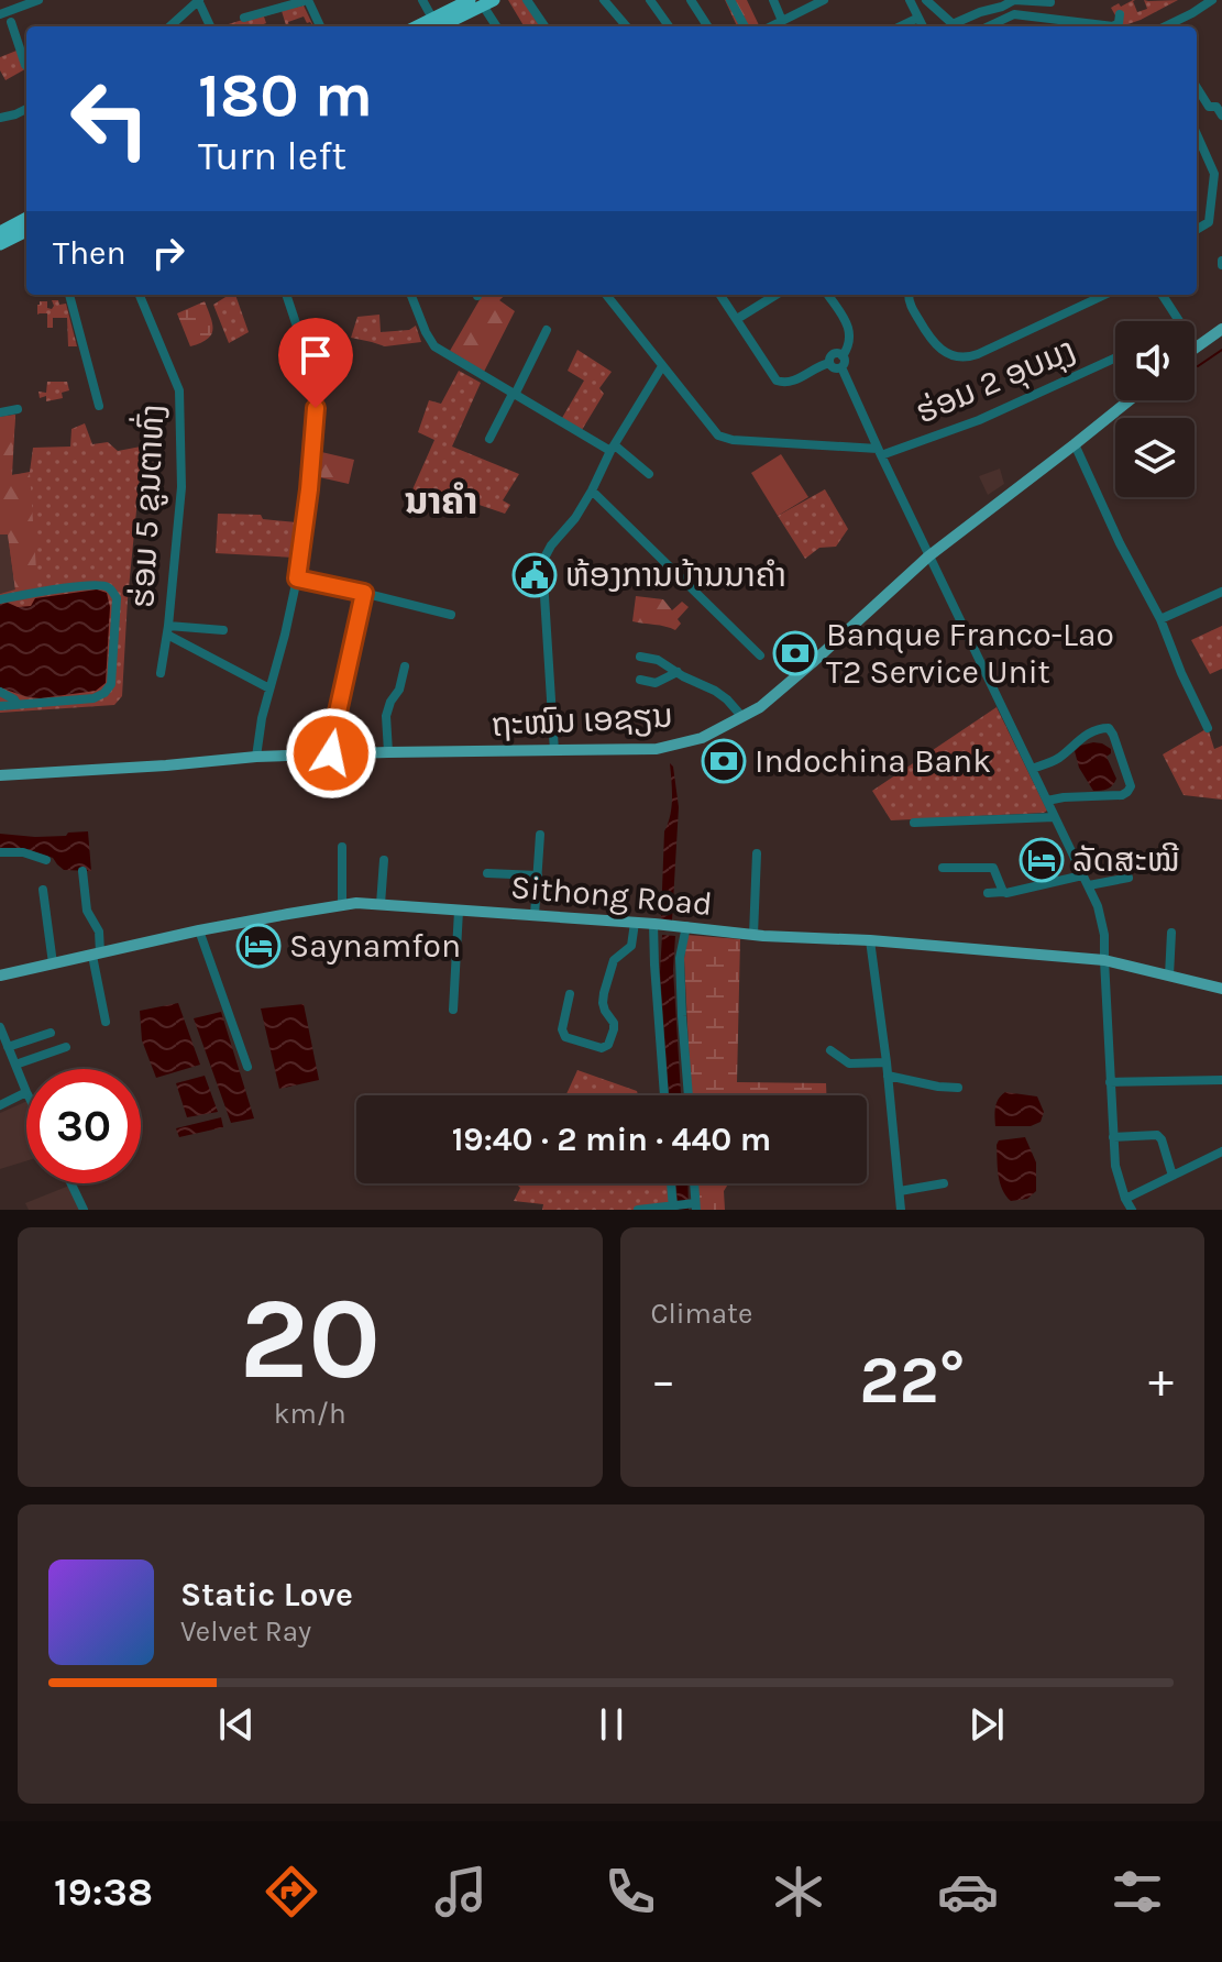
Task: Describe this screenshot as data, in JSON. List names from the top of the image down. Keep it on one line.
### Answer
{"streets":{"main road":["ຖະໜົນ ເອຊຽນ","Sithong Road"],"street":["ຮ່ອມ 2 ອຸບມຸງ","ຮ່ອມ 5 ຂູນຕາທົ່ງ"]},"districts":["ນາຄຳ"],"places":{"public building":["ຫ້ອງການບ້ານນາຄໍາ"],"bank":["Banque Franco-Lao T2 Service Unit","Indochina Bank"],"hotel":["ລັດສະໝີ","Saynamfon"]},"page":{"turn":["180 m","Turn left"],"then":"Then","limit":"30","trip":"19:40 · 2 min · 440 m","tile":[["20","km/h"],"Climate"],"heat":["−","22°","+"],"song":["Static Love","Velvet Ray"],"tabs":"19:38"}}
